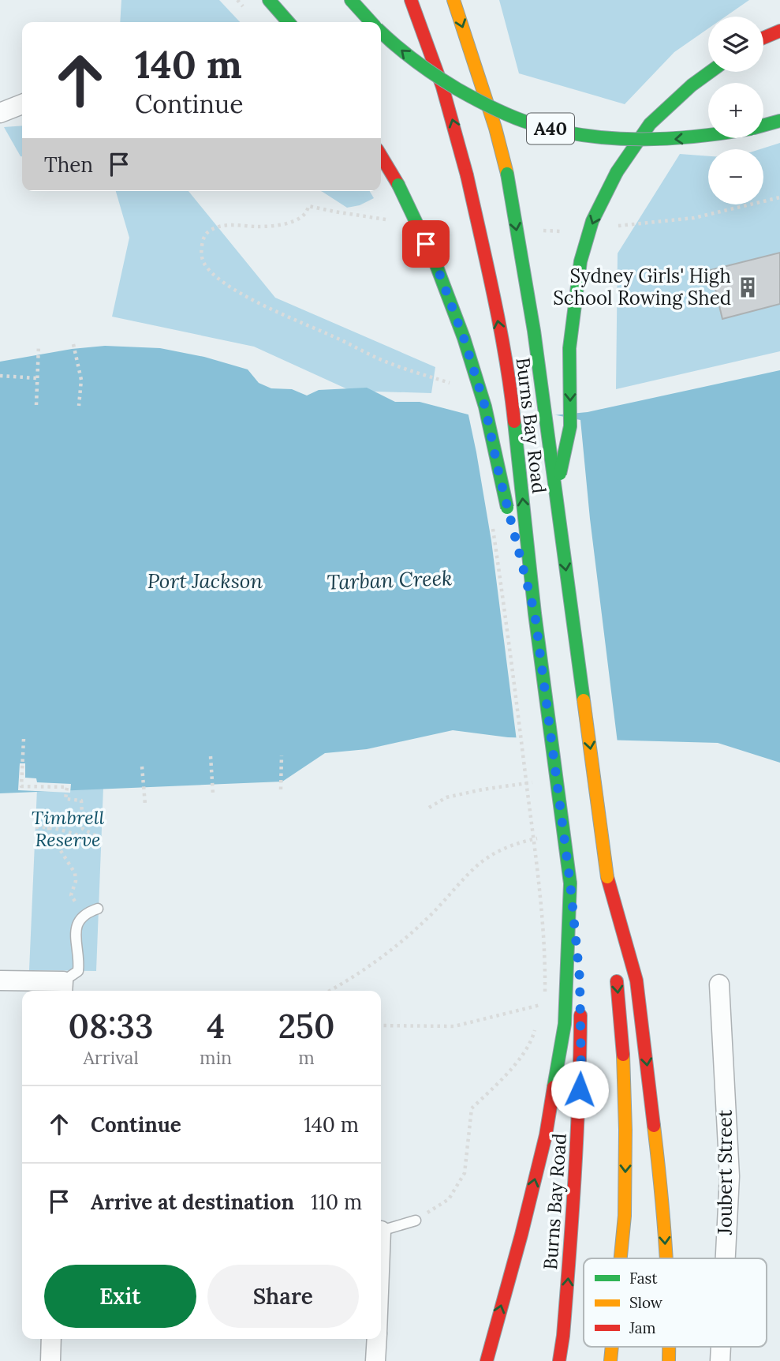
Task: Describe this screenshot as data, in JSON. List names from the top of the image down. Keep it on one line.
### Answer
{"streets":{"main road":["A40","Burns Bay Road"],"street":["Joubert Street"]},"water":["Tarban Creek","Port Jackson"],"parks":["Timbrell Reserve"],"places":{"building":["Sydney Girls' High School Rowing Shed"]},"legend":["Fast","Slow","Jam"],"page":{"map_buttons":["+","−"],"turn":["140 m","Continue"],"then":"Then","eta":["08:33","Arrival","4","min","250","m"],"list":[{"name":"Continue","value":"140 m"},{"name":"Arrive at destination","value":"110 m"}],"buttons":["Exit","Share"]}}
